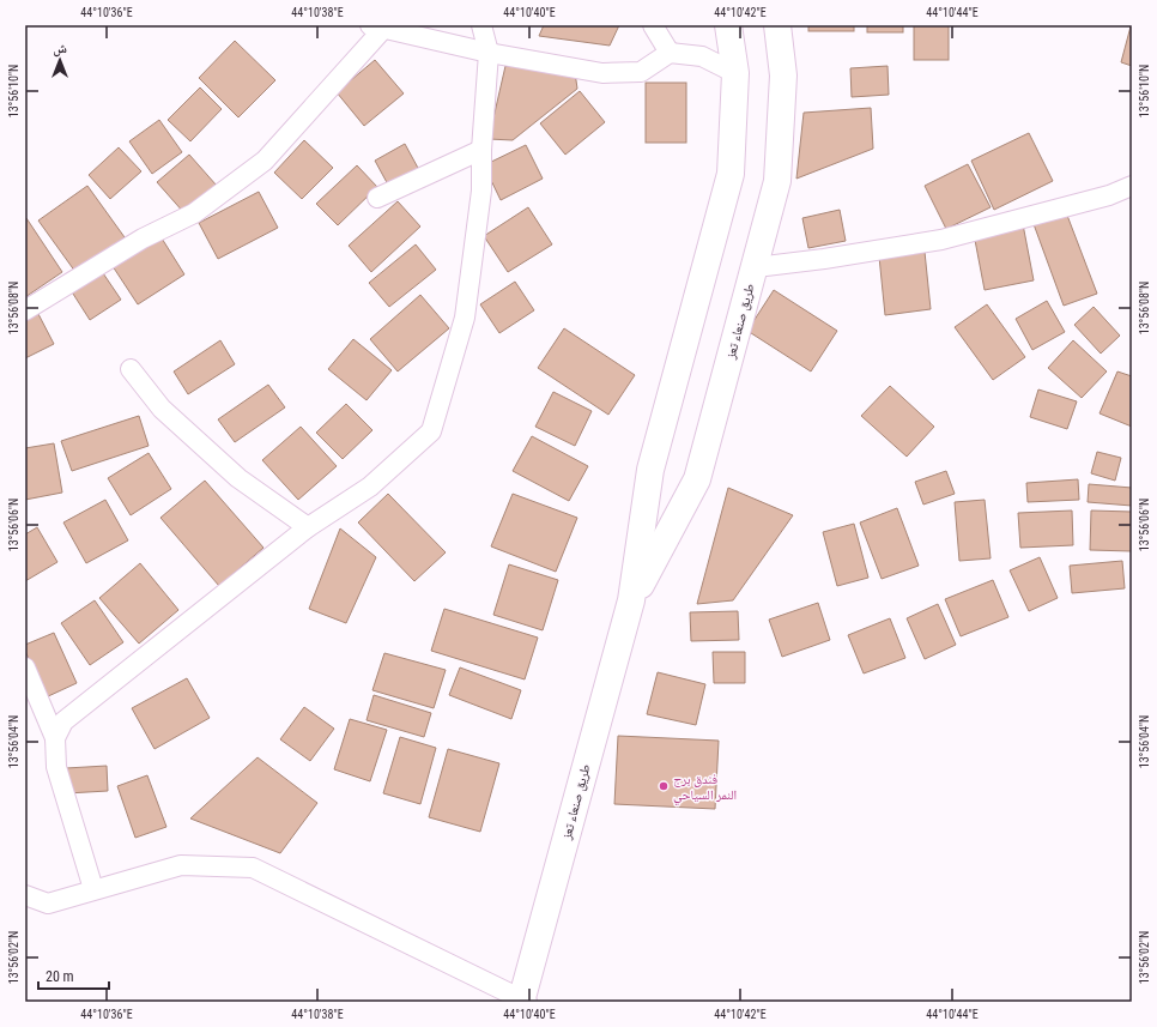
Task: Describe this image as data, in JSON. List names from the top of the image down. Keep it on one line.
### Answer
{"streets":{"highway":["طريق صنعاء تعز"]},"places":["فندق برج النمر السياحي"],"scale_bar":"20 m","north":"top","coordinates":["44°10'36\"E","44°10'38\"E","44°10'40\"E","44°10'42\"E","44°10'44\"E","13°56'10\"N","13°56'08\"N","13°56'06\"N","13°56'04\"N","13°56'02\"N"]}
